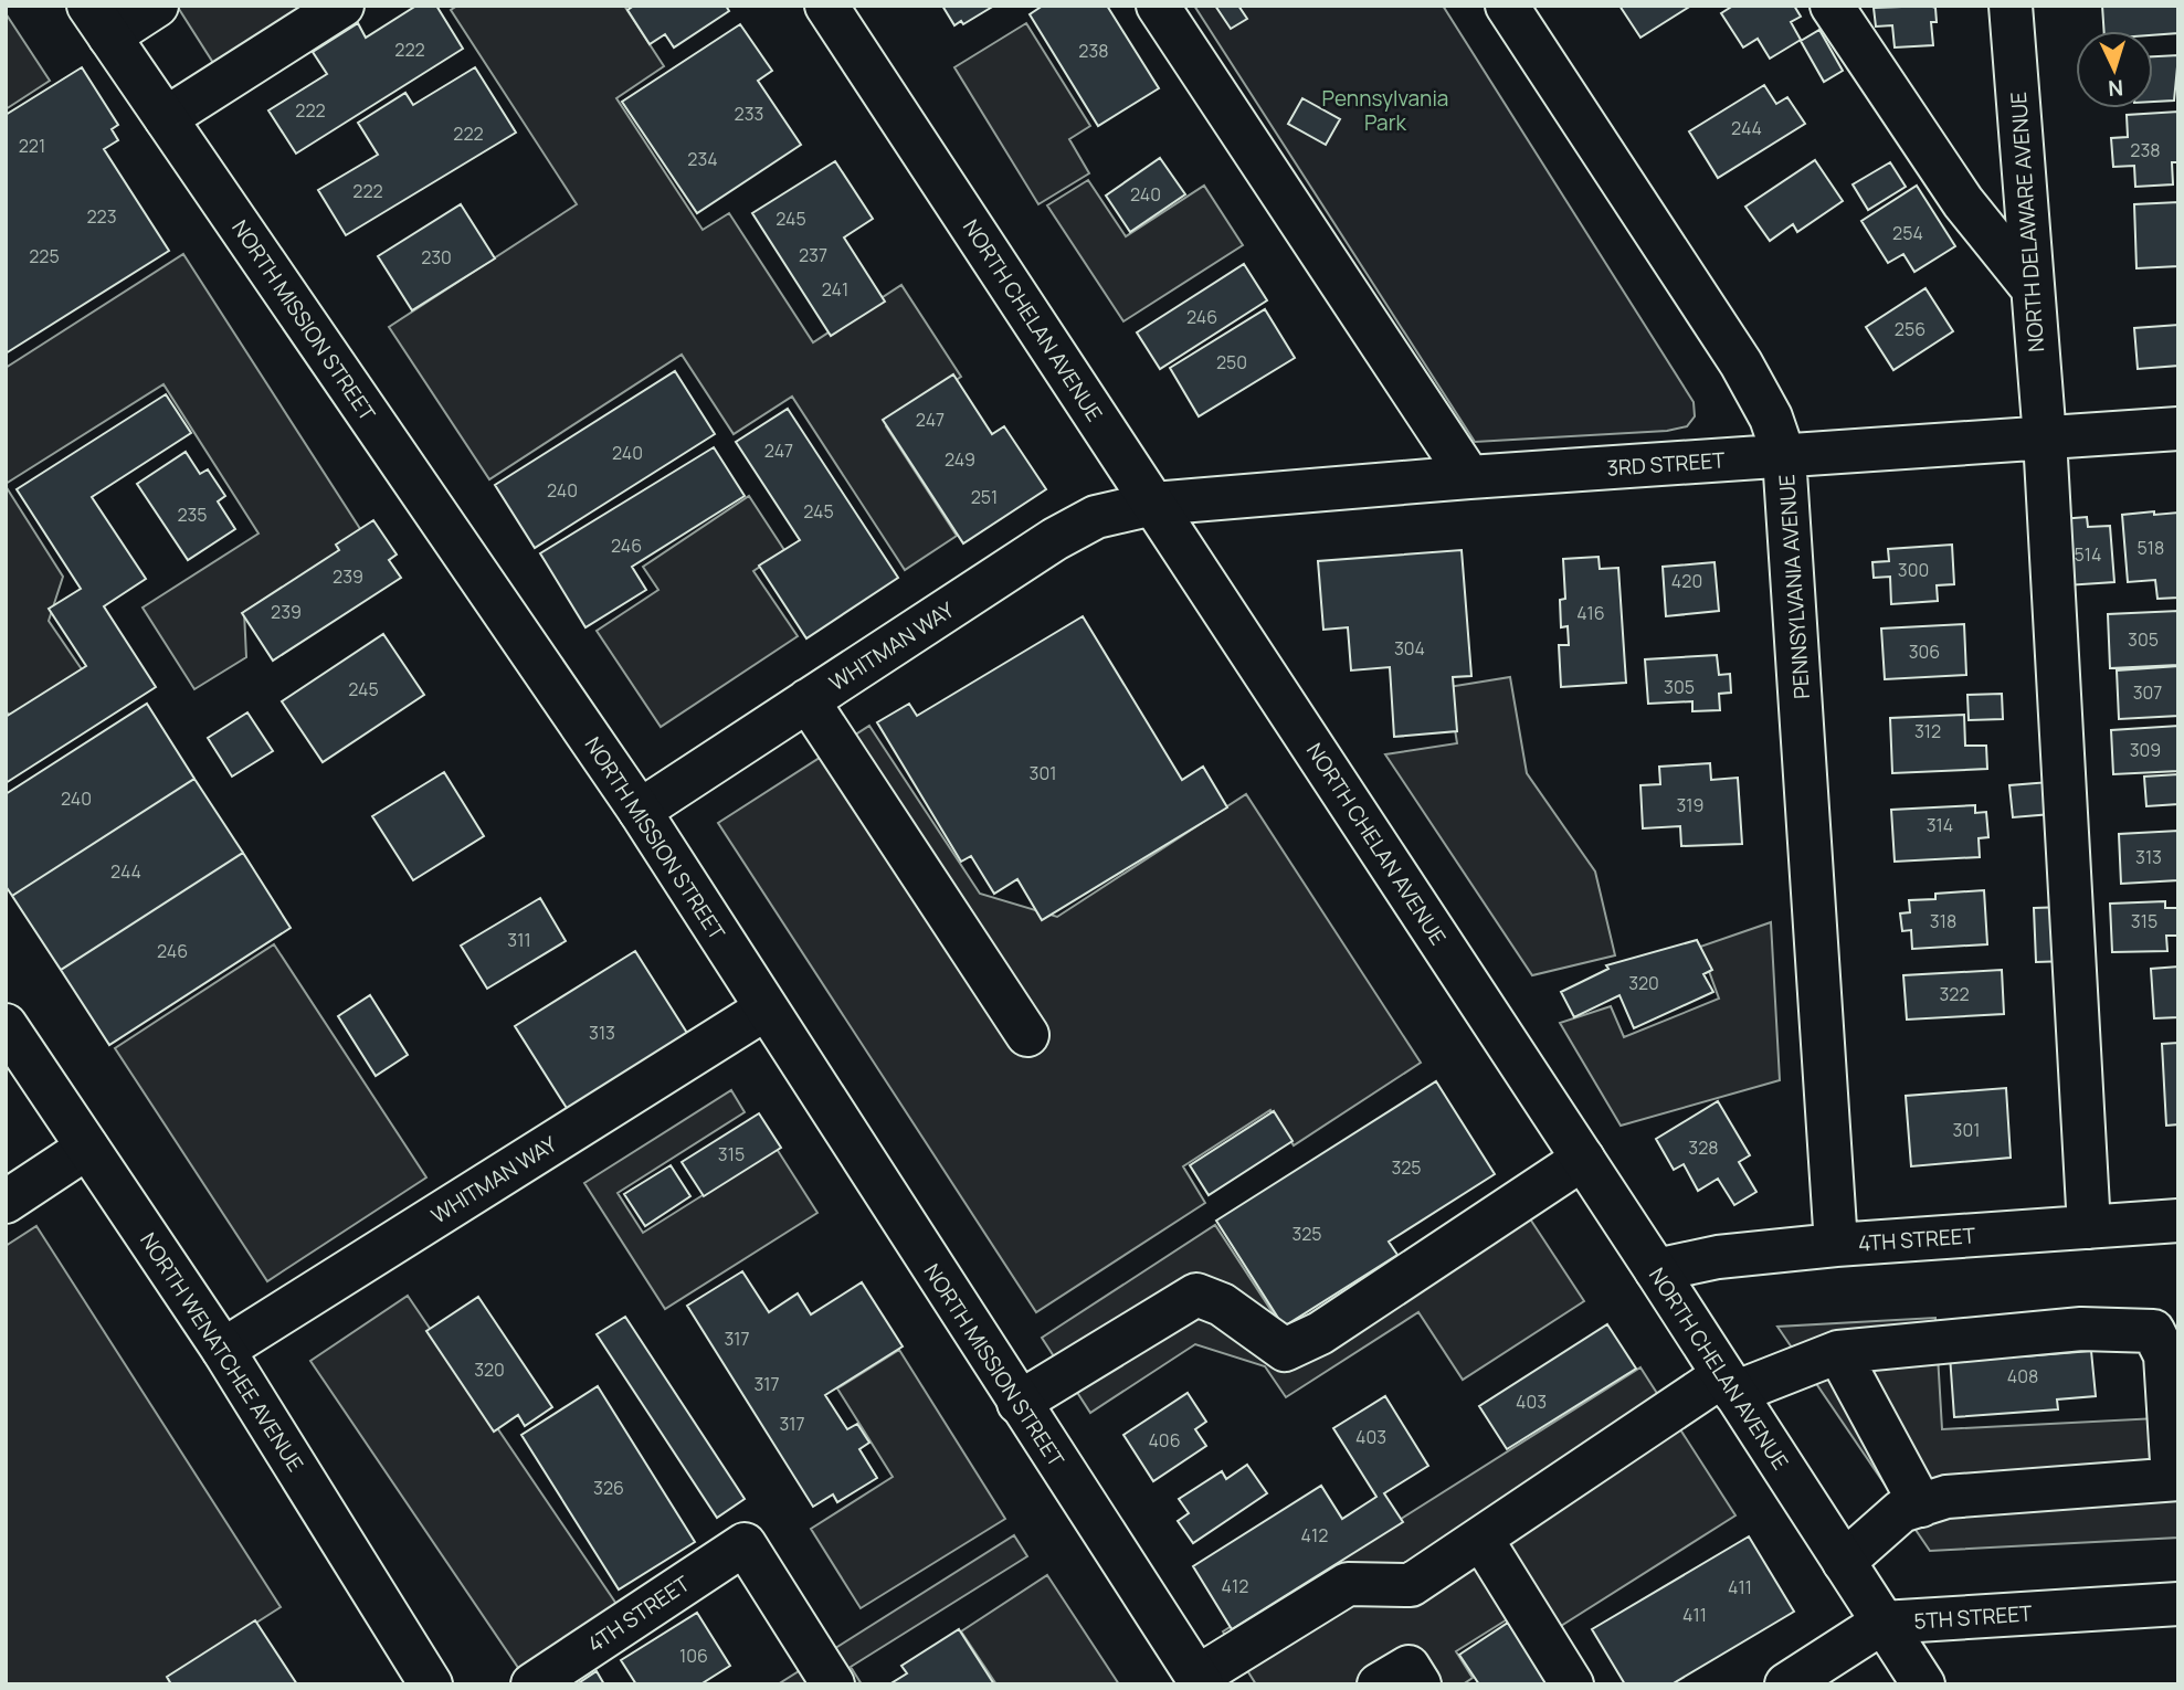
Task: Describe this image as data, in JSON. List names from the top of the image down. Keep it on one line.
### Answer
{"streets":{"main road":["NORTH DELAWARE AVENUE","NORTH MISSION STREET","NORTH CHELAN AVENUE","3RD STREET","PENNSYLVANIA AVENUE","WHITMAN WAY","4TH STREET","NORTH WENATCHEE AVENUE","5TH STREET"]},"crossings":[["NORTH DELAWARE AVENUE","3RD STREET"],["NORTH DELAWARE AVENUE","4TH STREET"],["NORTH MISSION STREET","WHITMAN WAY"],["NORTH CHELAN AVENUE","3RD STREET"],["NORTH CHELAN AVENUE","WHITMAN WAY"],["NORTH CHELAN AVENUE","4TH STREET"],["NORTH CHELAN AVENUE","5TH STREET"],["3RD STREET","PENNSYLVANIA AVENUE"],["3RD STREET","WHITMAN WAY"],["PENNSYLVANIA AVENUE","4TH STREET"],["WHITMAN WAY","NORTH WENATCHEE AVENUE"]],"parks":["Pennsylvania Park"],"house_numbers":["222","238","222","233","244","222","221","238","234","222","240","223","245","254","237","225","230","241","246","256","250","247","247","240","249","240","251","245","235","246","518","514","300","239","420","239","416","305","304","306","305","245","307","312","309","301","240","319","314","313","244","318","315","311","246","320","322","313","301","328","315","325","325","317","320","408","317","403","317","403","406","326","412","412","411","411","106"],"north":"bottom"}
